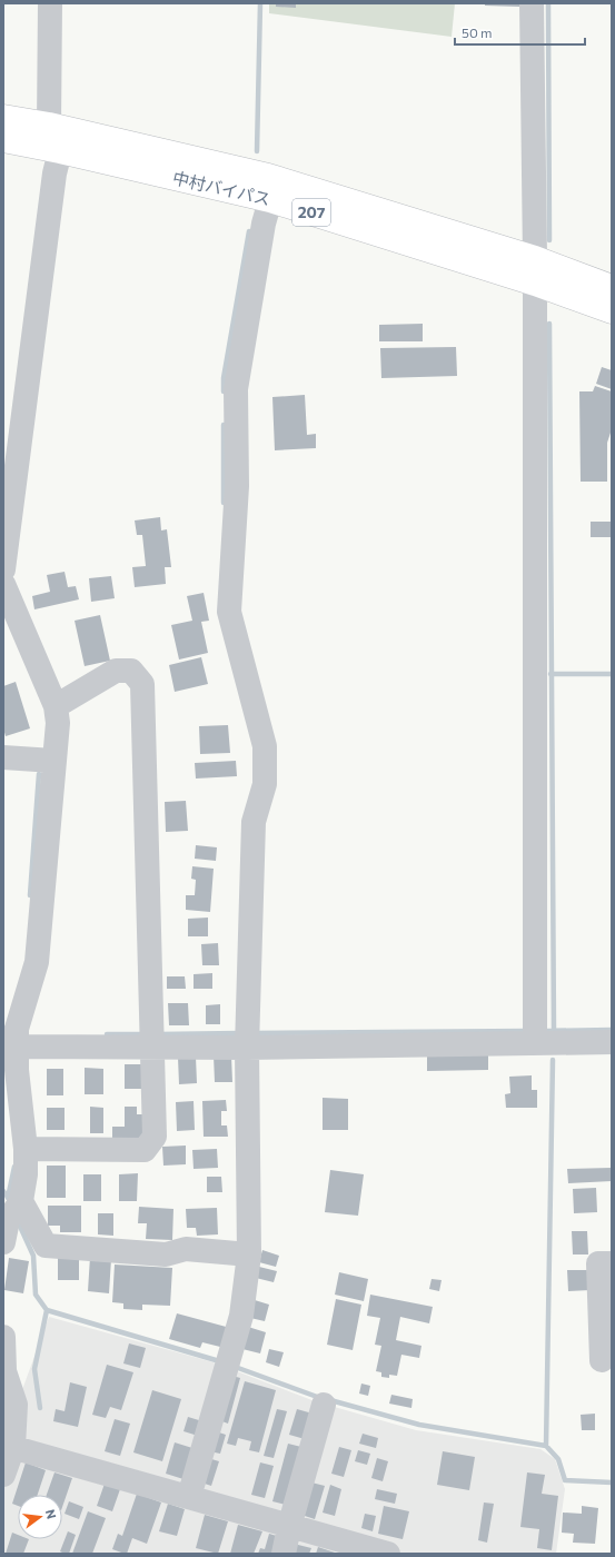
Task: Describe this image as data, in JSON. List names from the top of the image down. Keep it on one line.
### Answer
{"streets":{"highway":["中村バイパス","207"]},"scale_bar":"50 m","north":"right"}
